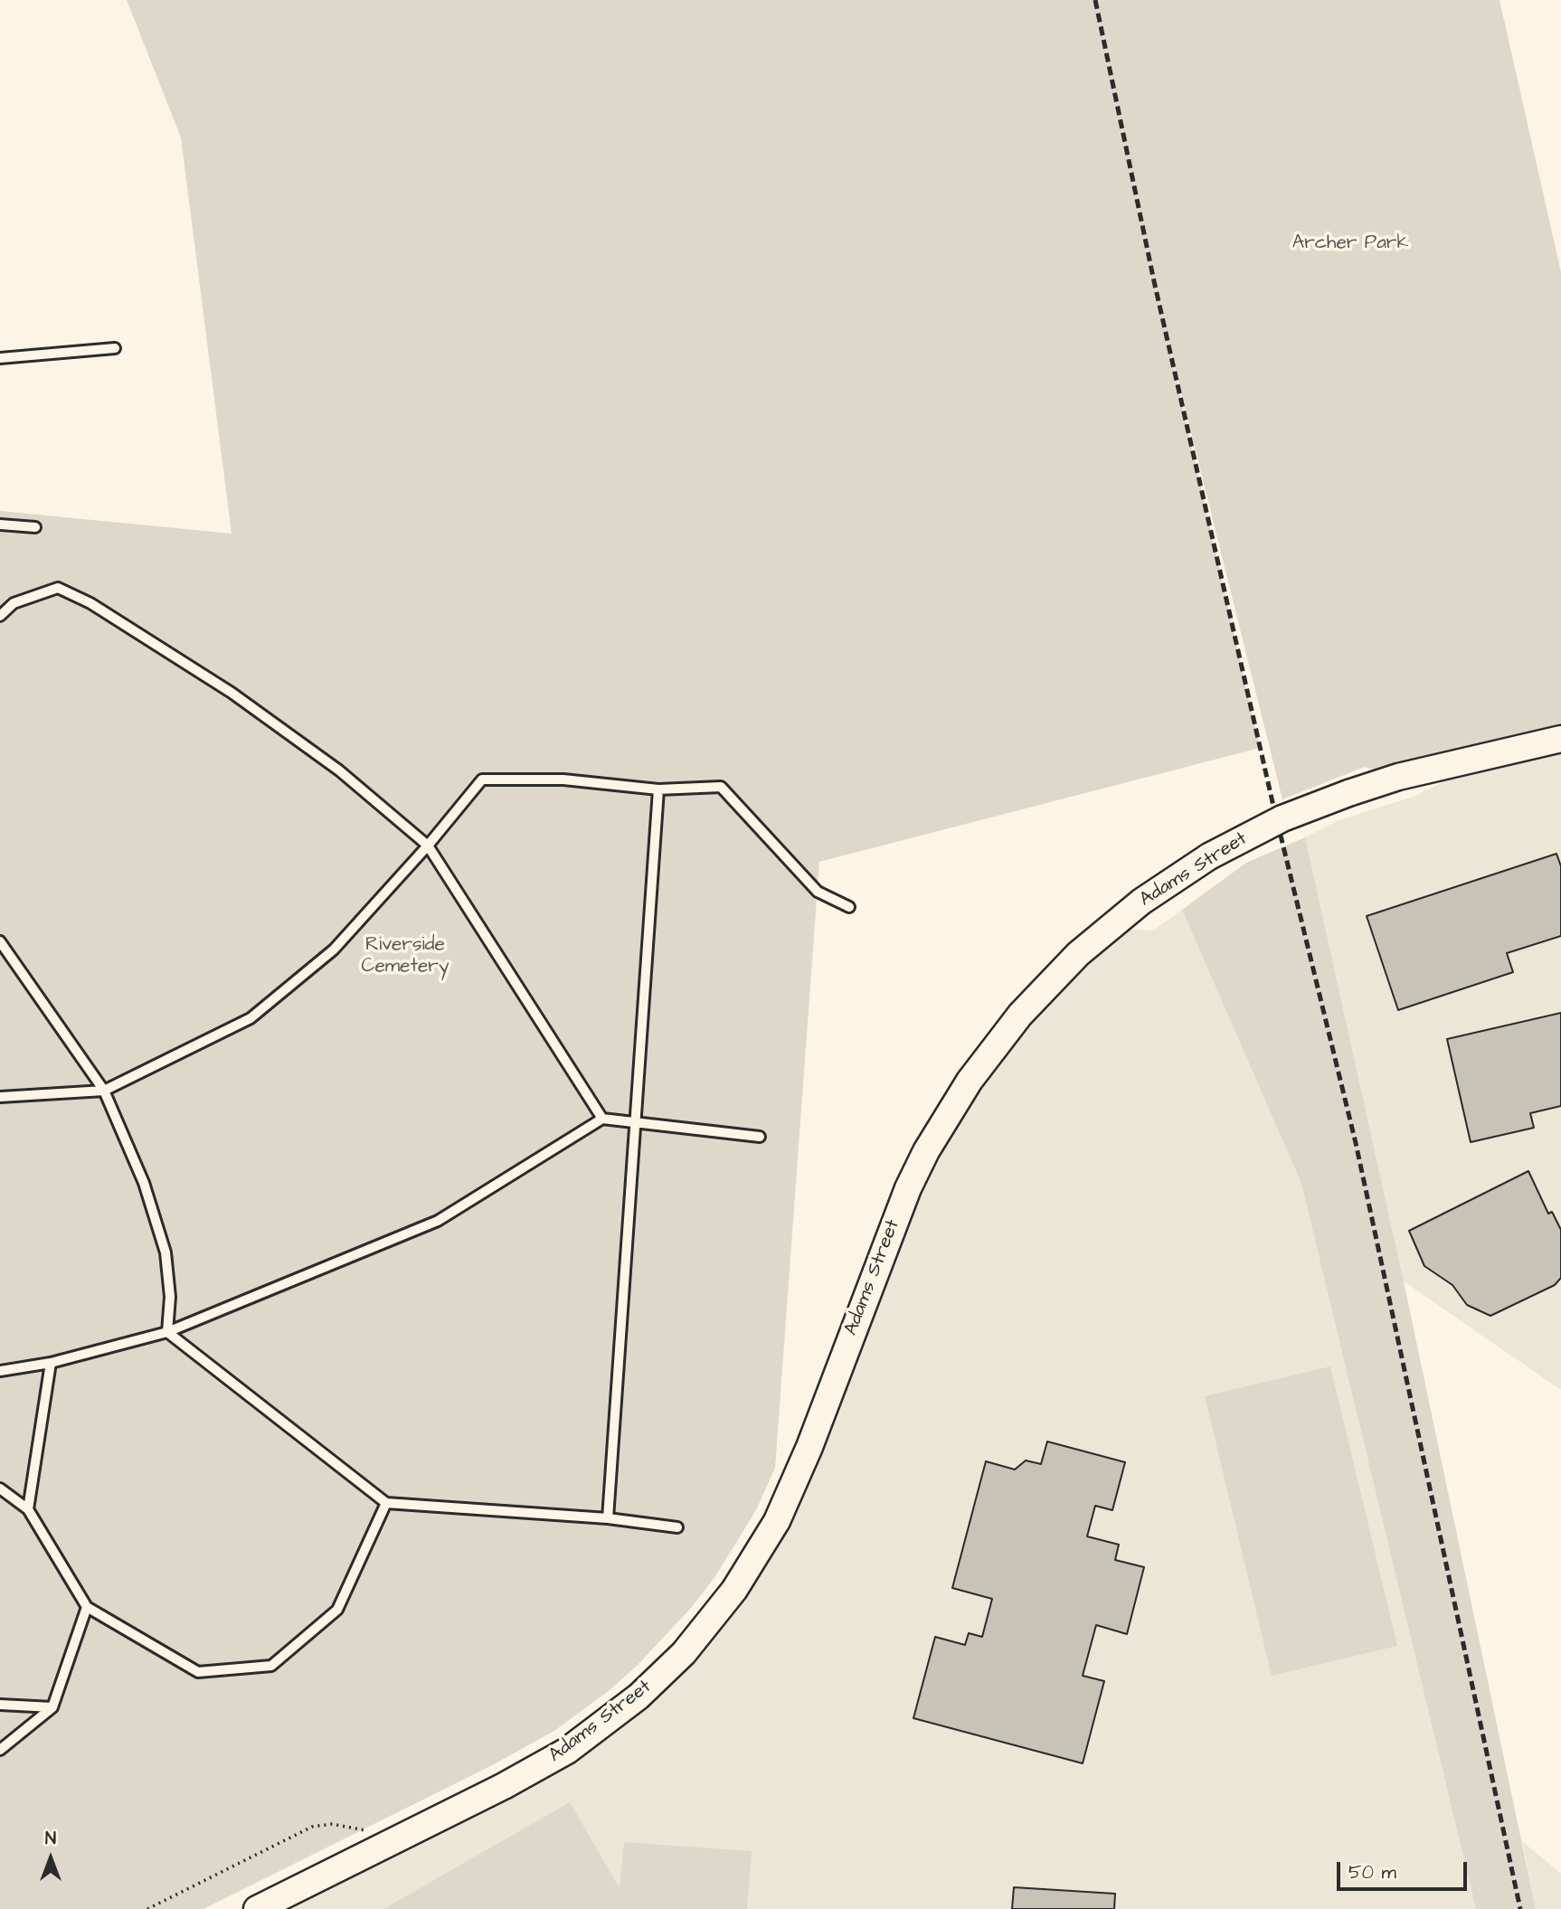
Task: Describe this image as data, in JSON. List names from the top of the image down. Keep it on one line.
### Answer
{"streets":{"street":["Adams Street"]},"parks":["Archer Park","Riverside Cemetery"],"scale_bar":"50 m","north":"top"}
